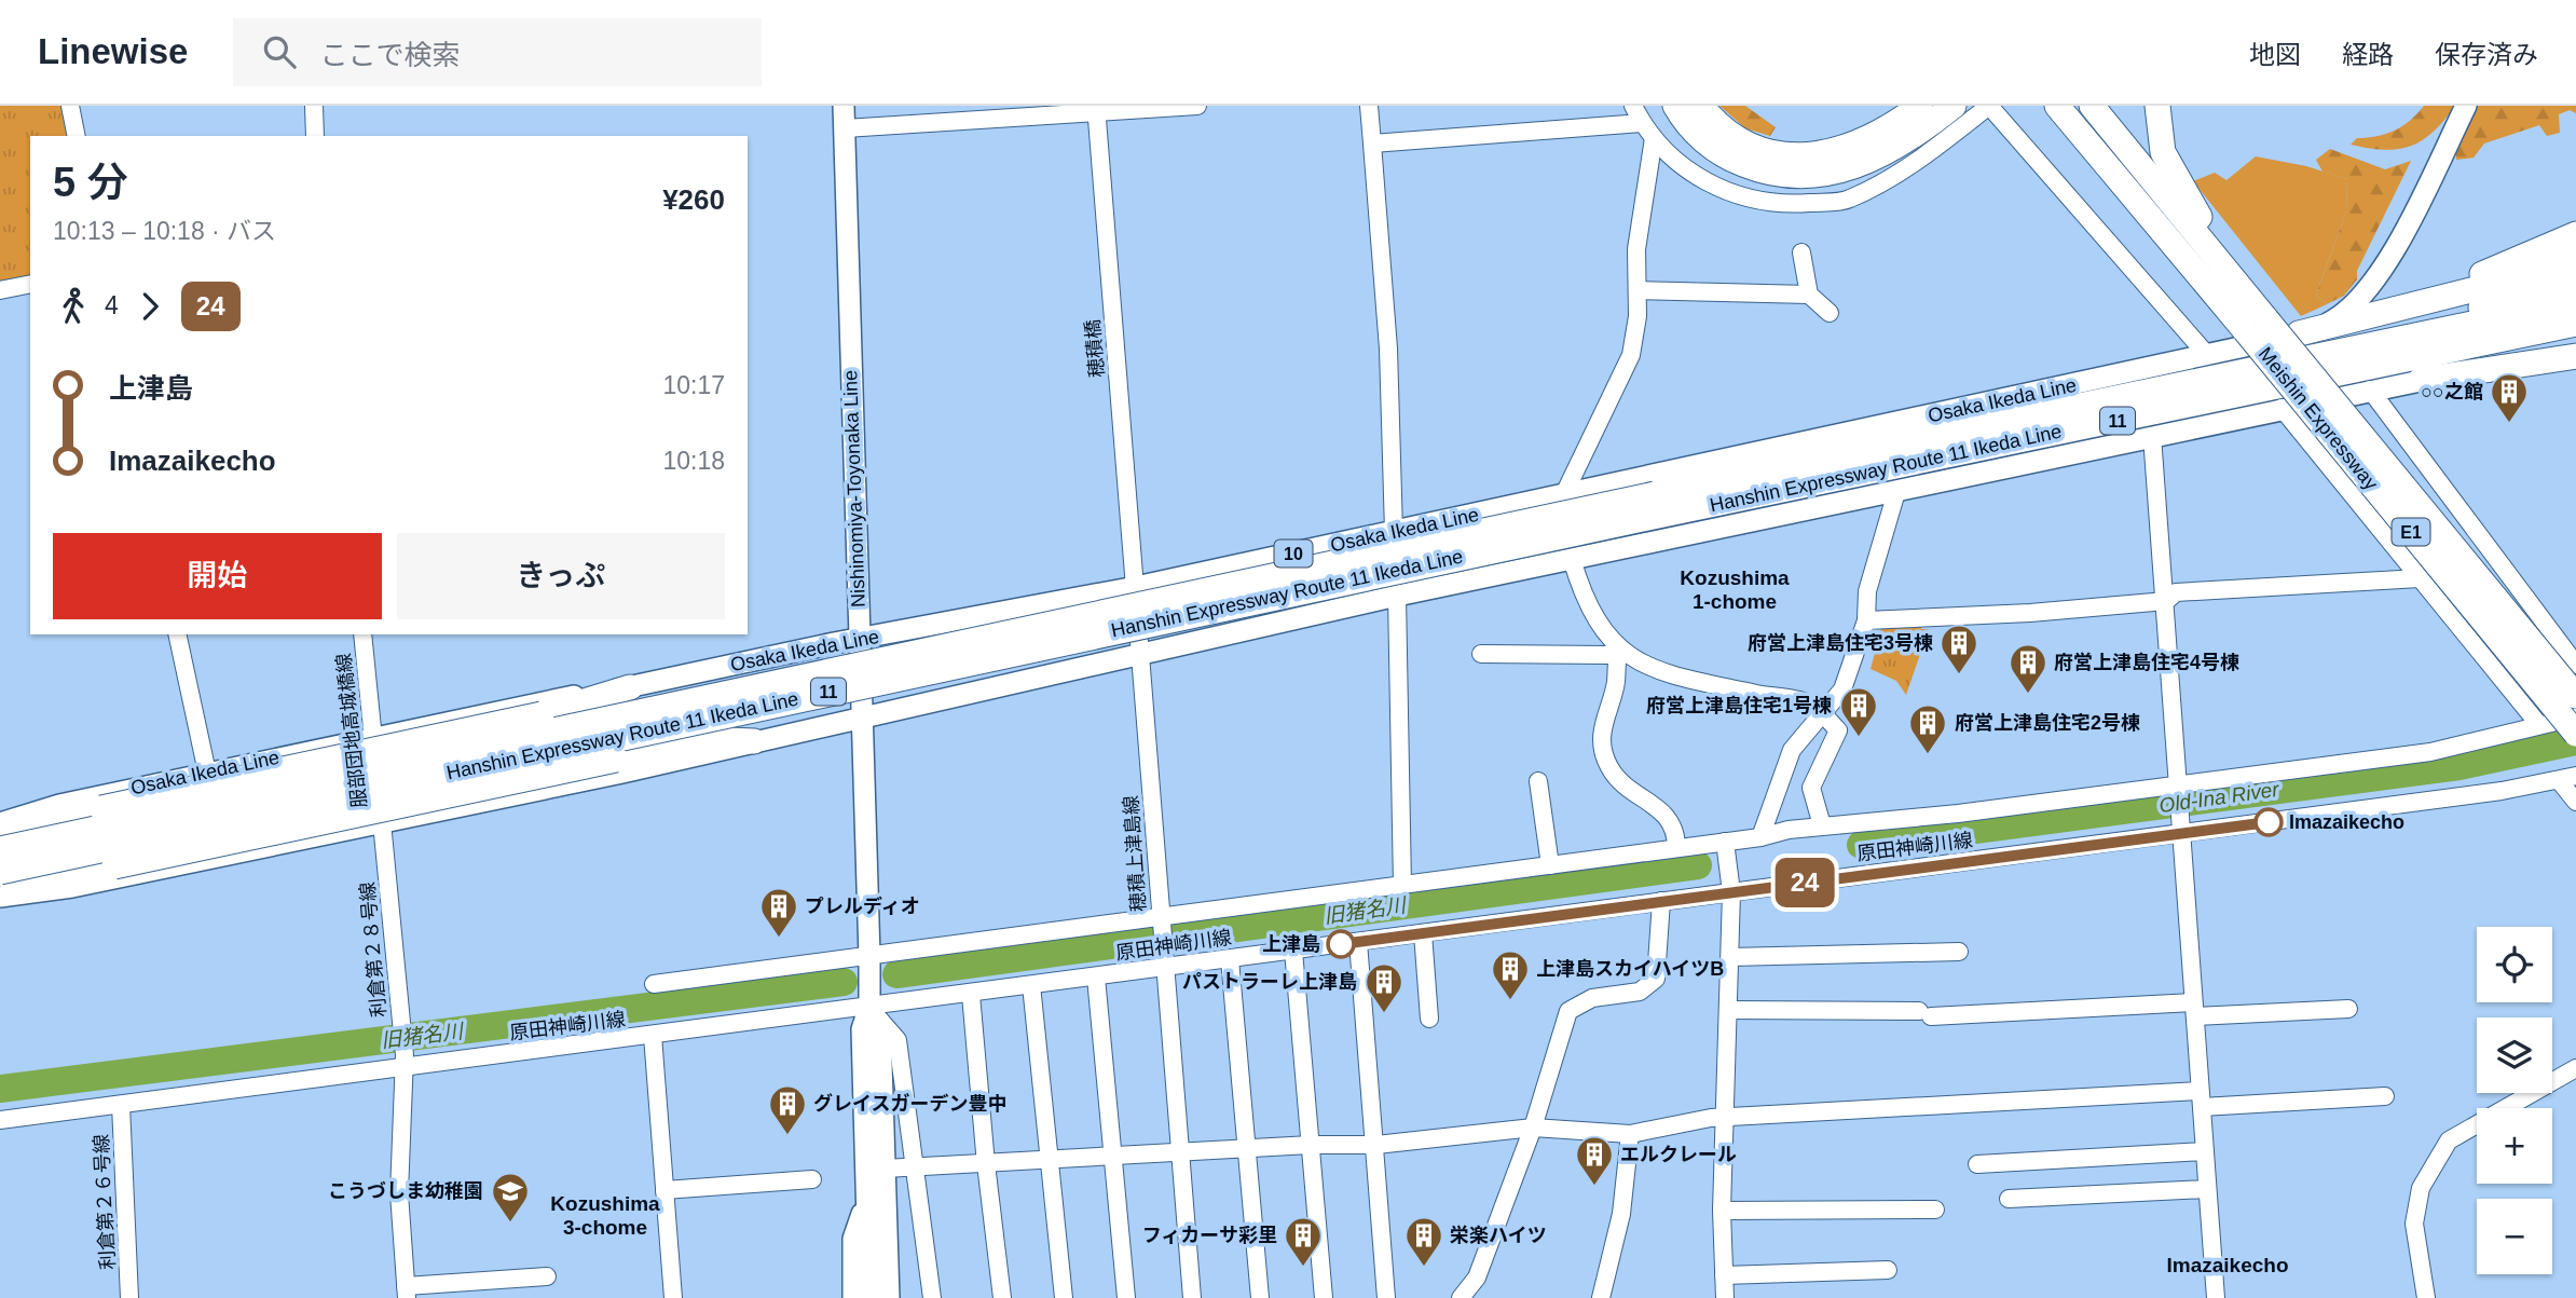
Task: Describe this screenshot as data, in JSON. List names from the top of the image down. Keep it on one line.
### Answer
{"streets":{"highway":["Meishin Expressway","11","Hanshin Expressway Route 11 Ikeda Line","E1"],"main road":["Osaka Ikeda Line","Nishinomiya-Toyonaka Line","10"],"street":["穂積橋","服部団地高城橋線","原田神崎川線","穂積上津島線","利倉第２８号線","利倉第２６号線"]},"crossings":[["穂積橋","Osaka Ikeda Line"],["穂積橋","穂積上津島線"],["Osaka Ikeda Line","Nishinomiya-Toyonaka Line"],["Osaka Ikeda Line","服部団地高城橋線"],["Osaka Ikeda Line","穂積上津島線"],["Nishinomiya-Toyonaka Line","原田神崎川線"],["服部団地高城橋線","利倉第２８号線"],["原田神崎川線","穂積上津島線"],["原田神崎川線","利倉第２８号線"],["原田神崎川線","利倉第２６号線"]],"districts":["Kozushima 1-chome","Kozushima 3-chome","Imazaikecho"],"water":["Old-Ina River","旧猪名川"],"places":{"building":["○○之館","府営上津島住宅3号棟","府営上津島住宅4号棟","府営上津島住宅1号棟","府営上津島住宅2号棟","プレルディオ","上津島スカイハイツB","パストラーレ上津島","グレイスガーデン豊中","エルクレール","フィカーサ彩里","栄楽ハイツ"],"other":["Imazaikecho","上津島"],"school or university":["こうづしま幼稚園"]},"lines":["bus line 24"],"page":{"header":"Linewise","search":"ここで検索","nav":["地図","経路","保存済み"],"on_map":"24","heading":["5 分","10:13 – 10:18 · バス","¥260"],"legs":["4","24"],"list":[{"name":"上津島","value":"10:17"},{"name":"Imazaikecho","value":"10:18"}],"buttons":["開始","きっぷ"],"map_buttons":["+","−"]}}
